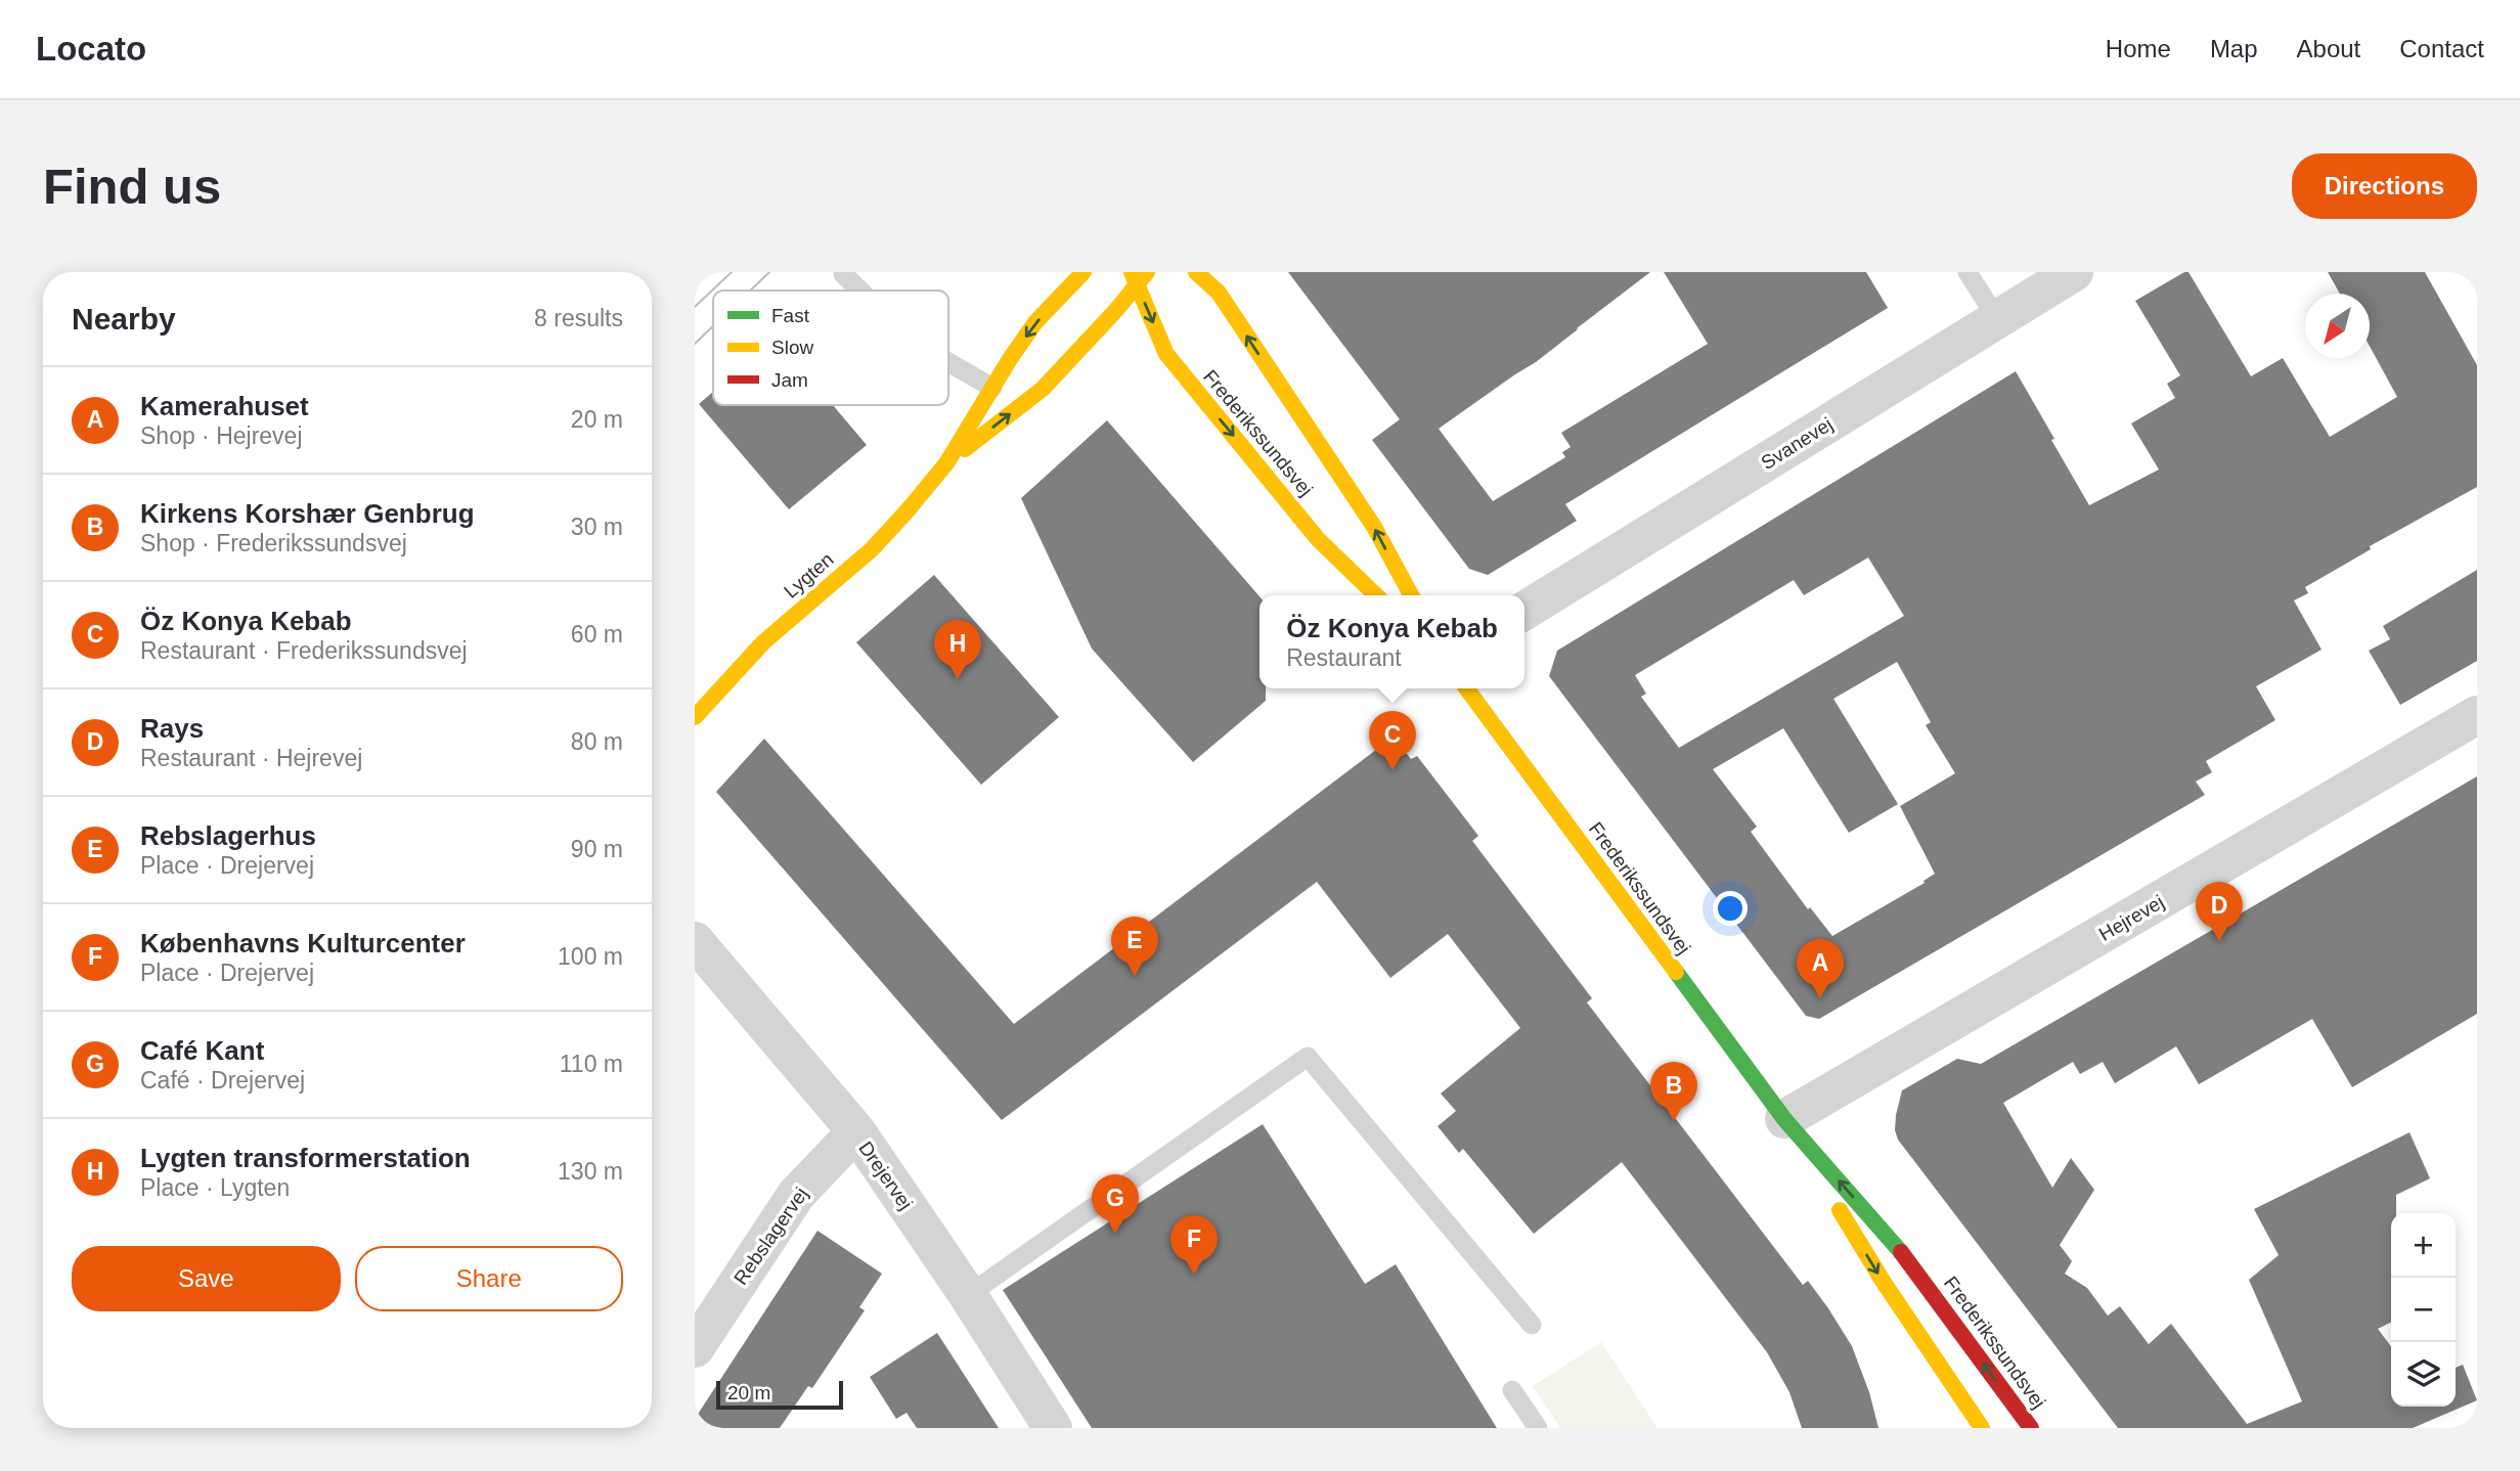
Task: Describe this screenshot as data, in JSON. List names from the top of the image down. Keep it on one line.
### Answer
{"streets":{"street":["Frederikssundsvej","Svanevej","Lygten","Hejrevej","Drejervej","Rebslagervej"]},"crossings":[["Frederikssundsvej","Lygten"],["Frederikssundsvej","Hejrevej"],["Drejervej","Rebslagervej"]],"legend":["Fast","Slow","Jam"],"scale_bar":"20 m","north":"bottom left","page":{"header":"Locato","nav":["Home","Map","About","Contact"],"buttons":["Directions",["Save","Share"]],"title":"Find us","heading":["Nearby","8 results"],"list":[{"mark":"A","name":"Kamerahuset","note":"Shop · Hejrevej","value":"20 m"},{"mark":"B","name":"Kirkens Korshær Genbrug","note":"Shop · Frederikssundsvej","value":"30 m"},{"mark":"C","name":"Öz Konya Kebab","note":"Restaurant · Frederikssundsvej","value":"60 m"},{"mark":"D","name":"Rays","note":"Restaurant · Hejrevej","value":"80 m"},{"mark":"E","name":"Rebslagerhus","note":"Place · Drejervej","value":"90 m"},{"mark":"F","name":"Københavns Kulturcenter","note":"Place · Drejervej","value":"100 m"},{"mark":"G","name":"Café Kant","note":"Café · Drejervej","value":"110 m"},{"mark":"H","name":"Lygten transformerstation","note":"Place · Lygten","value":"130 m"}],"popup":["Öz Konya Kebab","Restaurant"],"pins":["H","C","D","E","A","B","G","F"],"map_buttons":["+","−"],"scale":"20 m"}}
